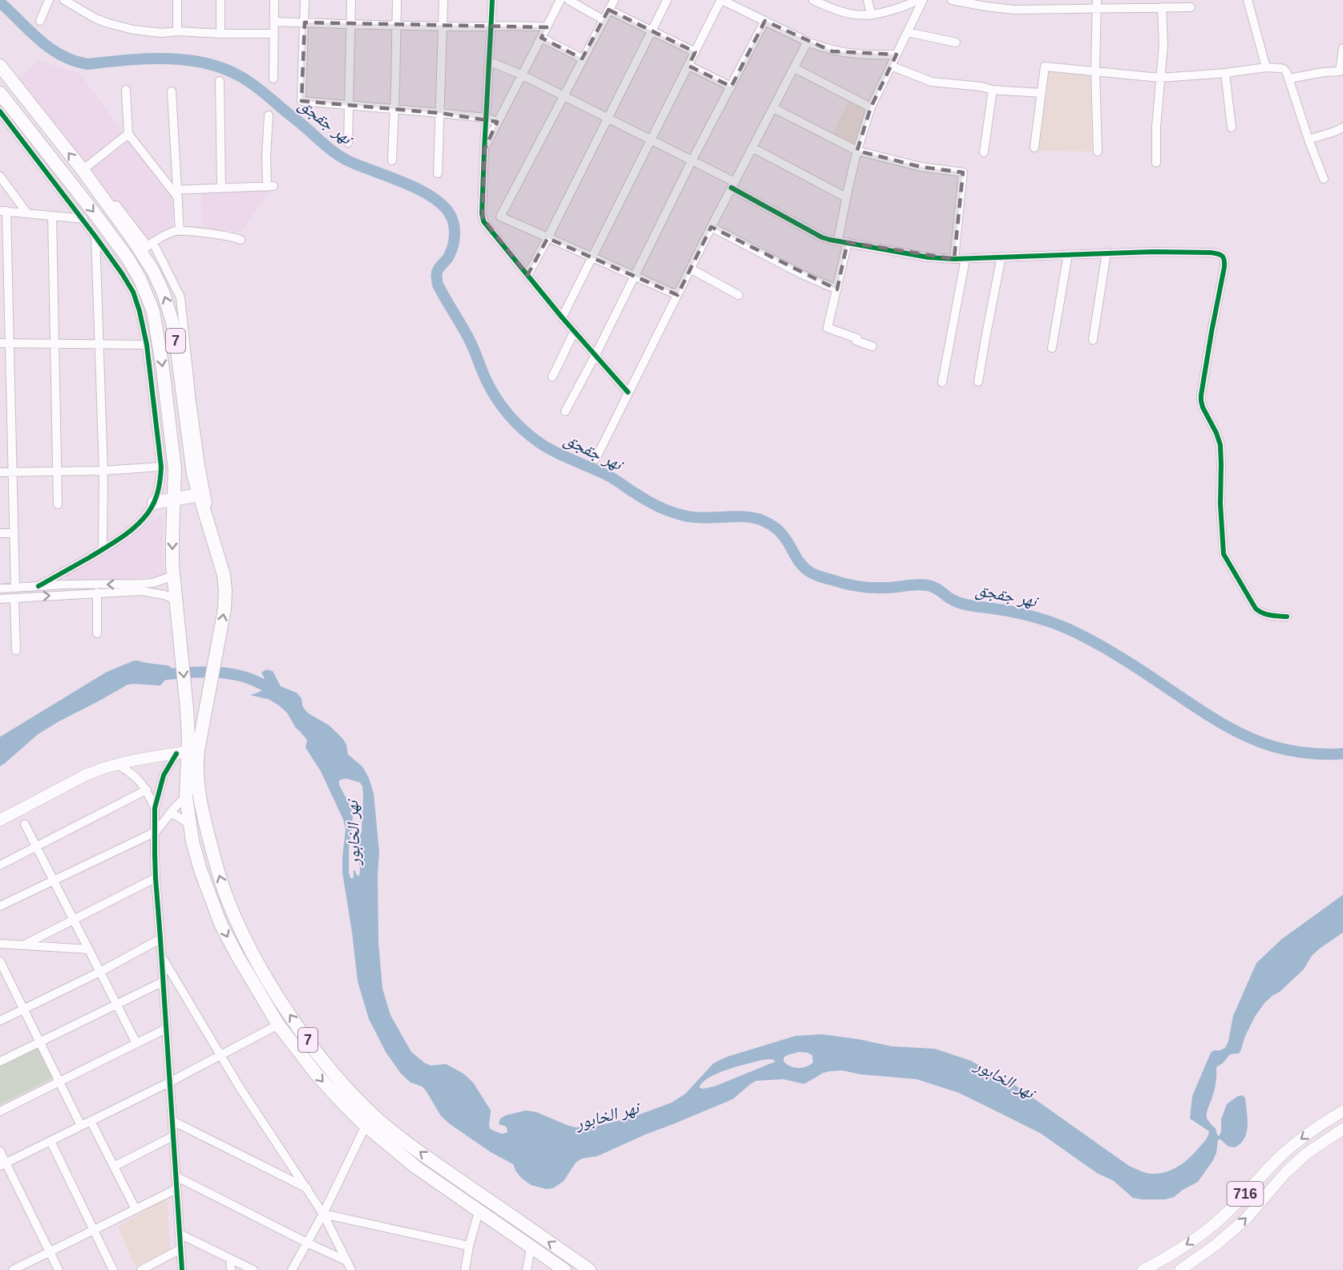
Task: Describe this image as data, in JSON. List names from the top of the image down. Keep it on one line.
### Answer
{"streets":{"highway":["7"],"main road":["716"]},"water":["نهر جقجق","نهر الخابور"]}
